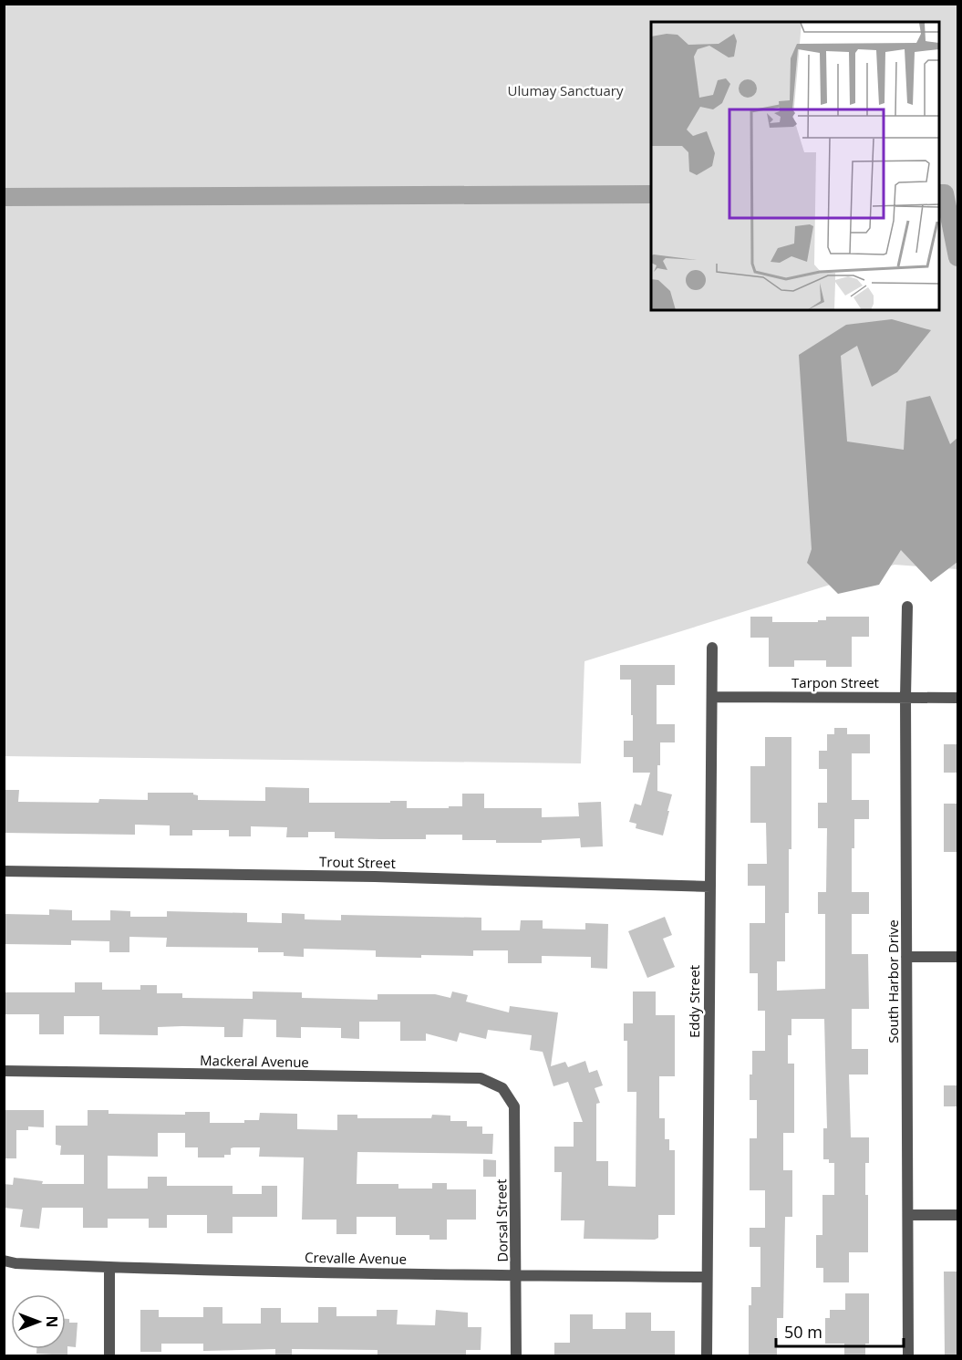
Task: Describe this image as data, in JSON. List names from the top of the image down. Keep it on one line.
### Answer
{"streets":{"street":["Tarpon Street","Trout Street","South Harbor Drive","Eddy Street","Mackeral Avenue","Dorsal Street","Crevalle Avenue"]},"crossings":[["Tarpon Street","South Harbor Drive"],["Tarpon Street","Eddy Street"],["Trout Street","Eddy Street"],["Eddy Street","Crevalle Avenue"],["Mackeral Avenue","Dorsal Street"],["Dorsal Street","Crevalle Avenue"]],"parks":["Ulumay Sanctuary"],"scale_bar":"50 m","north":"right"}
